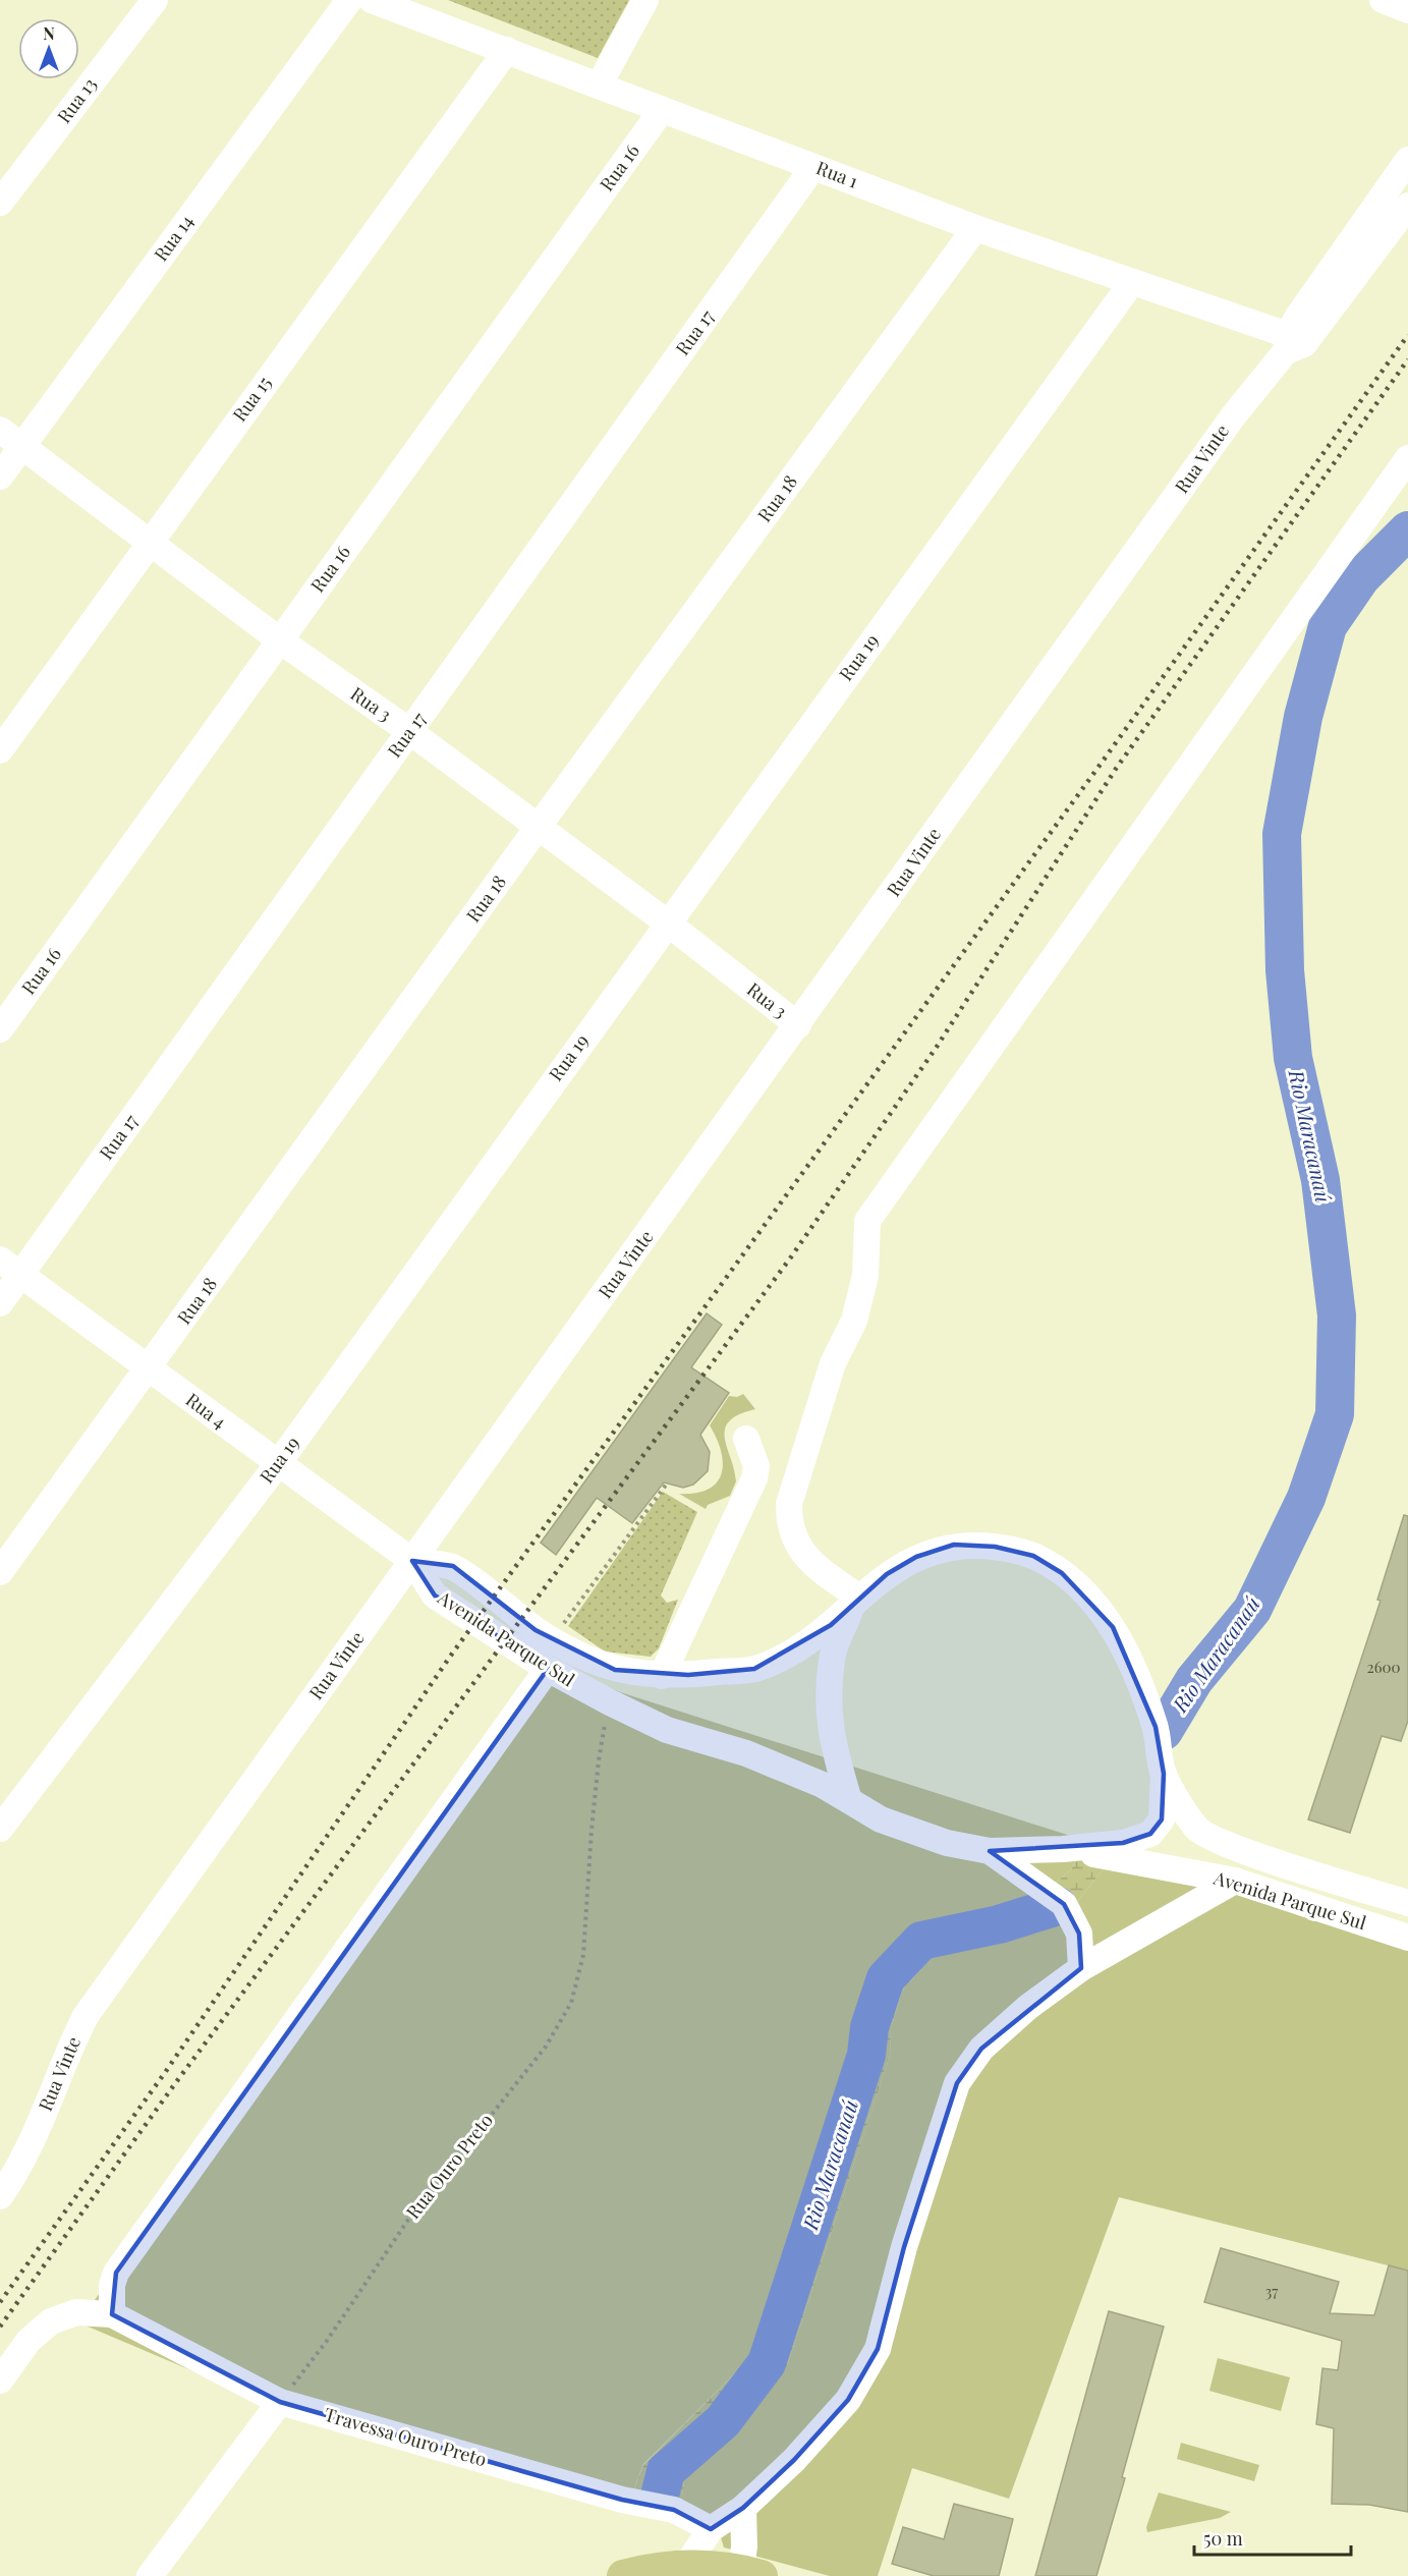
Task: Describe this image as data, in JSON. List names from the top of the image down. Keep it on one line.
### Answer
{"streets":{"street":["Rua 13","Rua 16","Rua 1","Rua 14","Rua 17","Rua 15","Rua Vinte","Rua 18","Rua 19","Rua 3","Rua 4","Avenida Parque Sul","Travessa Ouro Preto"],"path":["Rua Ouro Preto"]},"crossings":[["Rua 16","Rua 1"],["Rua 16","Rua 3"],["Rua 1","Rua 17"],["Rua 1","Rua 15"],["Rua 1","Rua Vinte"],["Rua 1","Rua 18"],["Rua 1","Rua 19"],["Rua 14","Rua 3"],["Rua 17","Rua 3"],["Rua 17","Rua 4"],["Rua 15","Rua 3"],["Rua Vinte","Rua 3"],["Rua Vinte","Rua 4"],["Rua Vinte","Avenida Parque Sul"],["Rua 18","Rua 3"],["Rua 18","Rua 4"],["Rua 19","Rua 3"],["Rua 19","Rua 4"],["Rua 4","Avenida Parque Sul"],["Avenida Parque Sul","Rua Ouro Preto"],["Rua Ouro Preto","Travessa Ouro Preto"]],"water":["Rio Maracanaú"],"house_numbers":["2600","37"],"scale_bar":"50 m","north":"top"}
